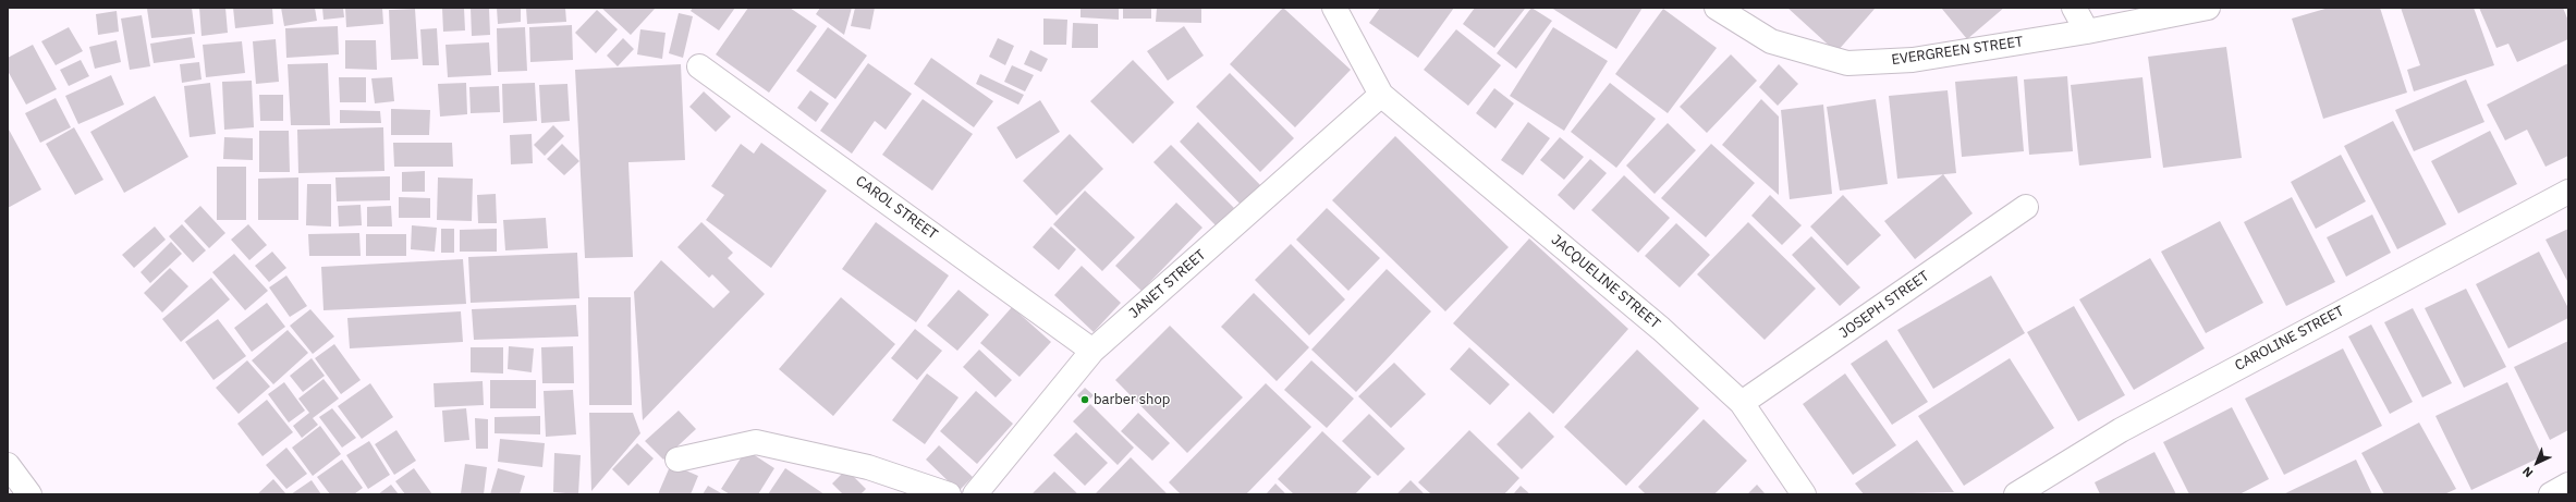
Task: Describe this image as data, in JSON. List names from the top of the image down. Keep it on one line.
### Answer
{"streets":{"street":["EVERGREEN STREET","CAROL STREET","JACQUELINE STREET","JANET STREET","JOSEPH STREET","CAROLINE STREET"]},"crossings":[["CAROL STREET","JANET STREET"],["JACQUELINE STREET","JANET STREET"],["JACQUELINE STREET","JOSEPH STREET"]],"places":["barber shop"],"north":"bottom left"}
